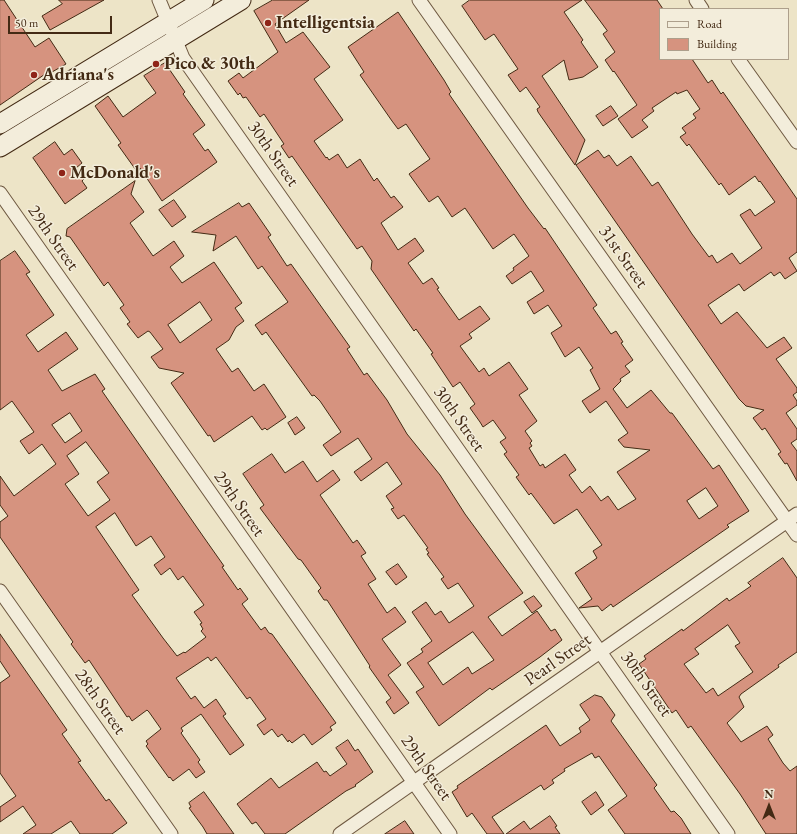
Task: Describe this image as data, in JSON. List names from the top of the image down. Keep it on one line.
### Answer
{"streets":{"street":["30th Street","29th Street","31st Street","Pearl Street","28th Street"]},"crossings":[["30th Street","Pearl Street"],["29th Street","Pearl Street"],["31st Street","Pearl Street"]],"places":["Intelligentsia","Pico & 30th","Adriana's","McDonald's"],"legend":["Road","Building"],"scale_bar":"50 m","north":"top"}
